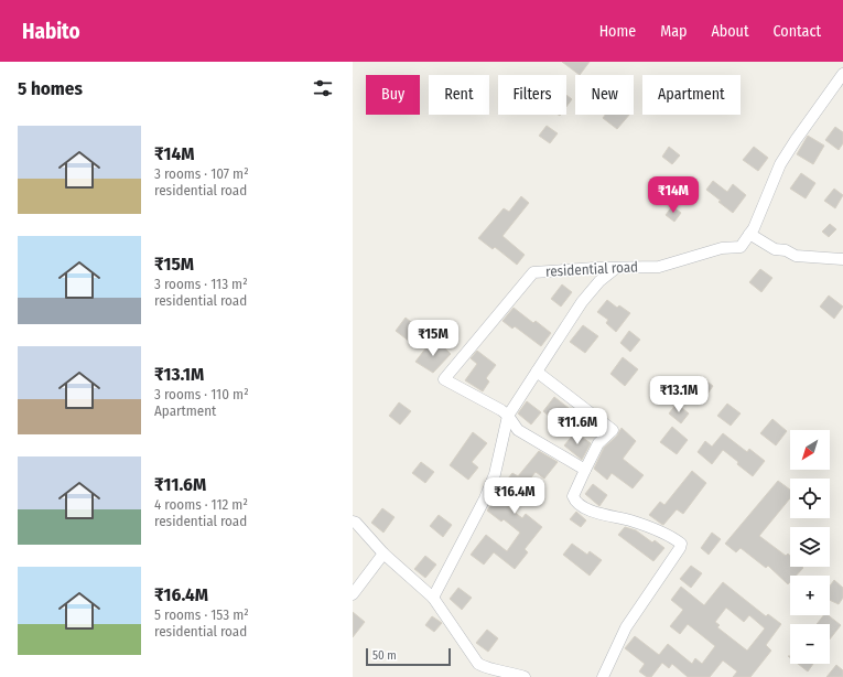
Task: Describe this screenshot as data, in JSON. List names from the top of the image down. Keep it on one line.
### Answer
{"streets":{"street":["residential road"]},"scale_bar":"50 m","north":"bottom left","page":{"header":"Habito","nav":["Home","Map","About","Contact"],"heading":"5 homes","chip":["Buy","Rent","Filters","New","Apartment"],"list":[{"name":"₹14M","note":"3 rooms · 107 m² · residential road"},{"name":"₹15M","note":"3 rooms · 113 m² · residential road"},{"name":"₹13.1M","note":"3 rooms · 110 m² · Apartment"},{"name":"₹11.6M","note":"4 rooms · 112 m² · residential road"},{"name":"₹16.4M","note":"5 rooms · 153 m² · residential road"}],"price":["₹14M","₹15M","₹13.1M","₹11.6M","₹16.4M"],"map_buttons":["+","−"],"scale":"50 m"}}
